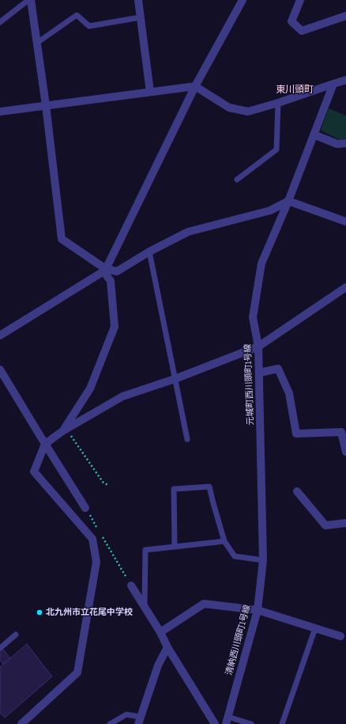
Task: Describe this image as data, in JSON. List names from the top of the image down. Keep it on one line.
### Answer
{"streets":{"street":["元城町西川頭町1号線","清納西川頭町1号線"]},"crossings":[["元城町西川頭町1号線","清納西川頭町1号線"]],"districts":["東川頭町"],"places":["北九州市立花尾中学校"]}
